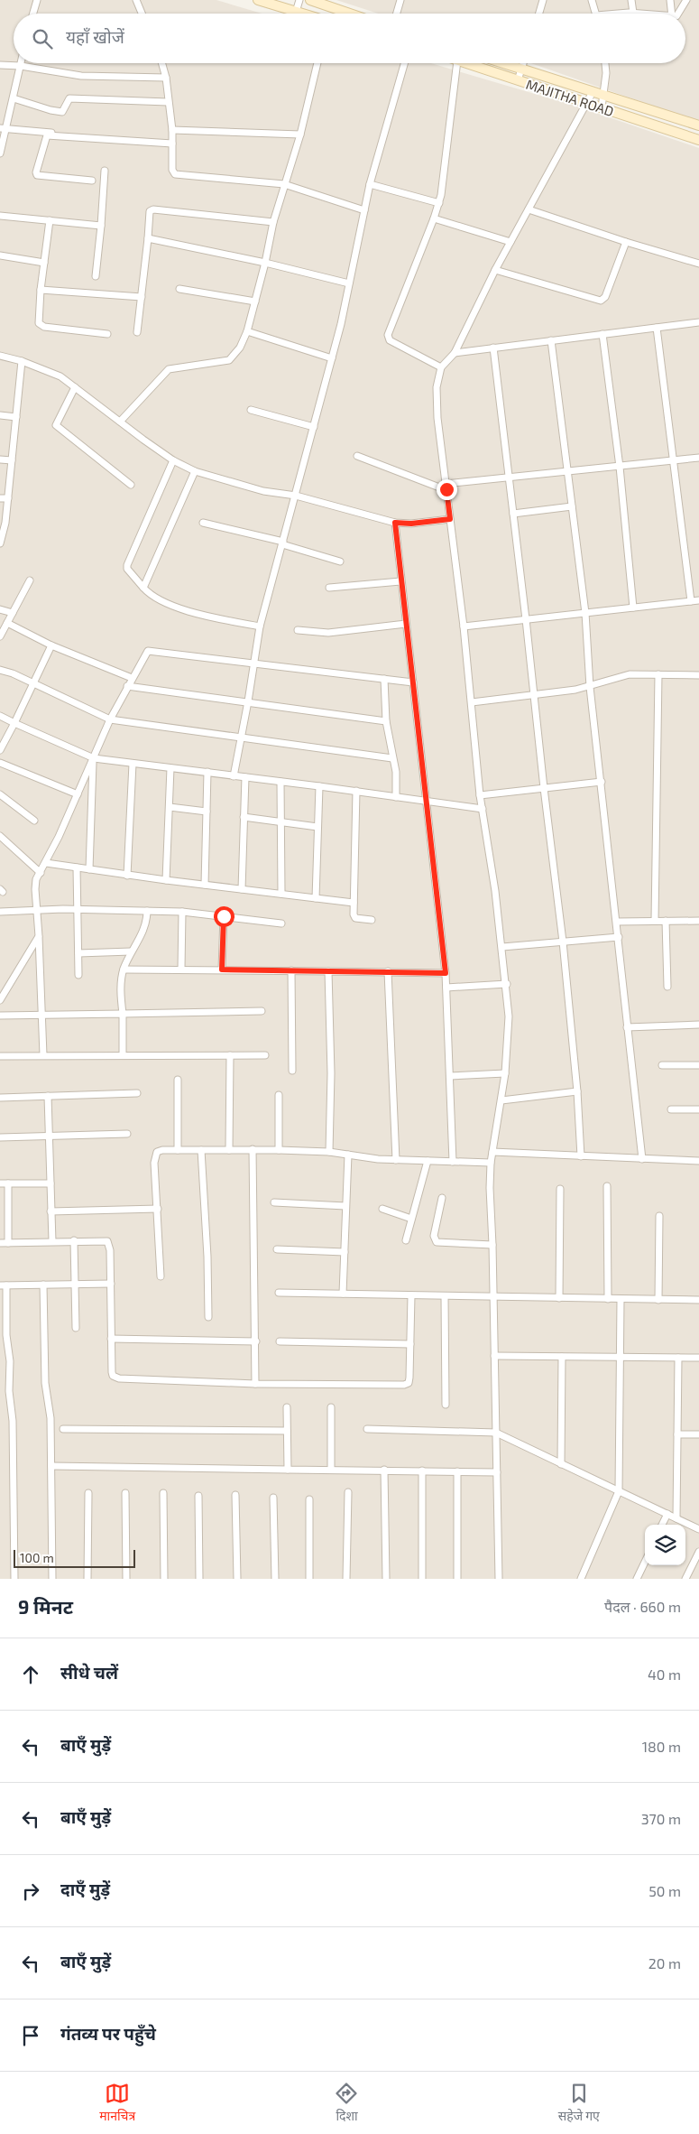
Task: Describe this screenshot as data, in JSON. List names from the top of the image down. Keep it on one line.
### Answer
{"streets":{"main road":["MAJITHA ROAD"]},"scale_bar":"100 m","page":{"search":"यहाँ खोजें","scale":"100 m","heading":["9 मिनट","पैदल · 660 m"],"list":[["सीधे चलें","40 m"],["बाएँ मुड़ें","180 m"],["बाएँ मुड़ें","370 m"],["दाएँ मुड़ें","50 m"],["बाएँ मुड़ें","20 m"],"गंतव्य पर पहुँचे"],"nav":["मानचित्र","दिशा","सहेजे गए"]}}
